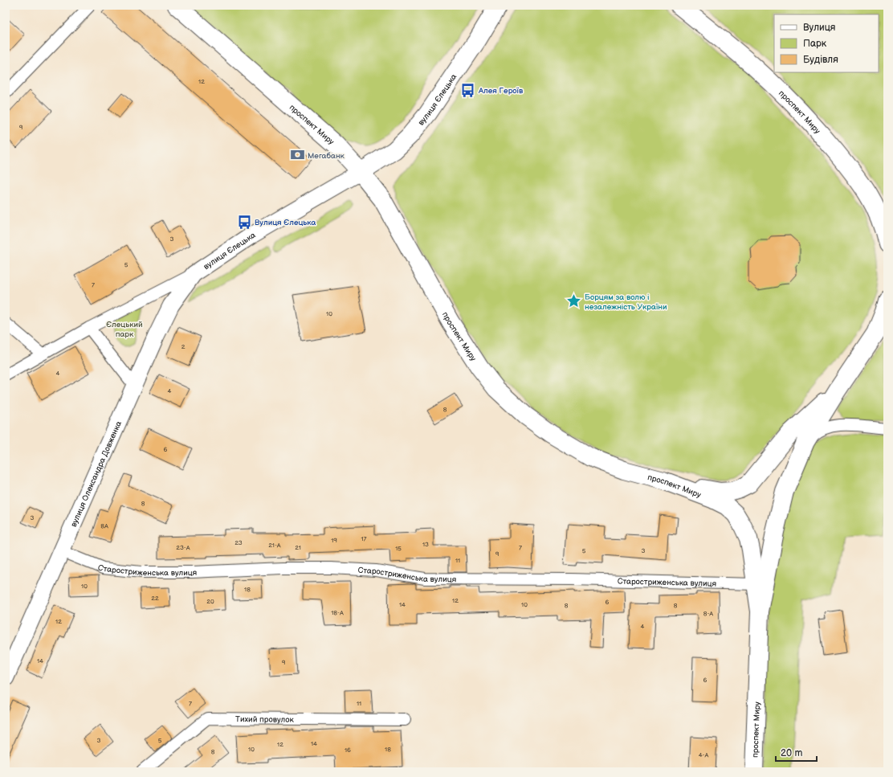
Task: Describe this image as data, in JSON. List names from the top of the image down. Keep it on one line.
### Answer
{"streets":{"main road":["вулиця Єлецька","проспект Миру","вулиця Олександра Довженка"],"street":["Старостриженська вулиця","Тихий провулок"]},"crossings":[["вулиця Єлецька","проспект Миру"],["вулиця Єлецька","вулиця Олександра Довженка"],["проспект Миру","Старостриженська вулиця"],["вулиця Олександра Довженка","Старостриженська вулиця"]],"parks":["Єлецький парк"],"places":{"bus stop":["Алея Героїв","Вулиця Єлецька"],"bank":["Мегабанк"],"place":["Борцям за волю і незалежність України"]},"house_numbers":["12","9","3","5","7","10","2","4","4","8","6","8","3","8А","17","19","23","13","21-А","23-А","21","7","15","5","3","9","11","10","18","22","12","20","6","14","10","8","8","18-А","8-А","12","4","14","9","6","7","11","3","5","14","12","10","18","16","8","4-А"],"legend":["Вулиця","Парк","Будівля"],"scale_bar":"20 m"}
